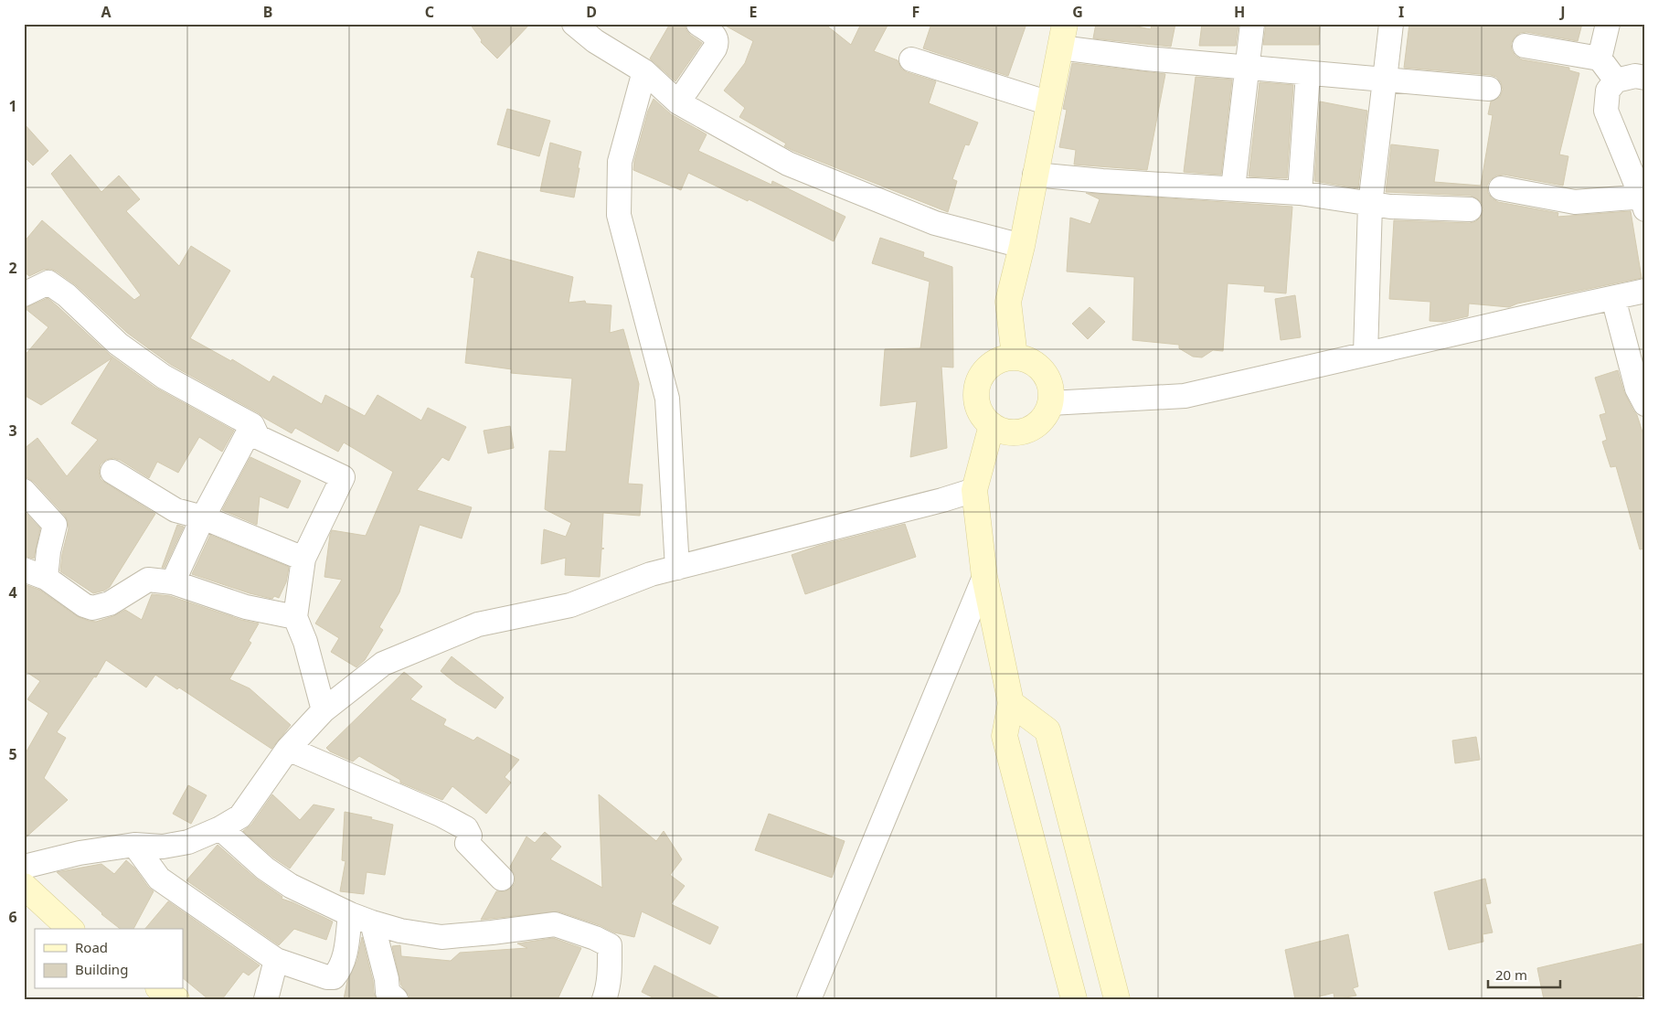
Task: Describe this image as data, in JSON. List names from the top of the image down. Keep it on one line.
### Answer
{"legend":["Road","Building"],"scale_bar":"20 m","grid":{"columns":["A","B","C","D","E","F","G","H","I","J"],"rows":["1","2","3","4","5","6"]}}
